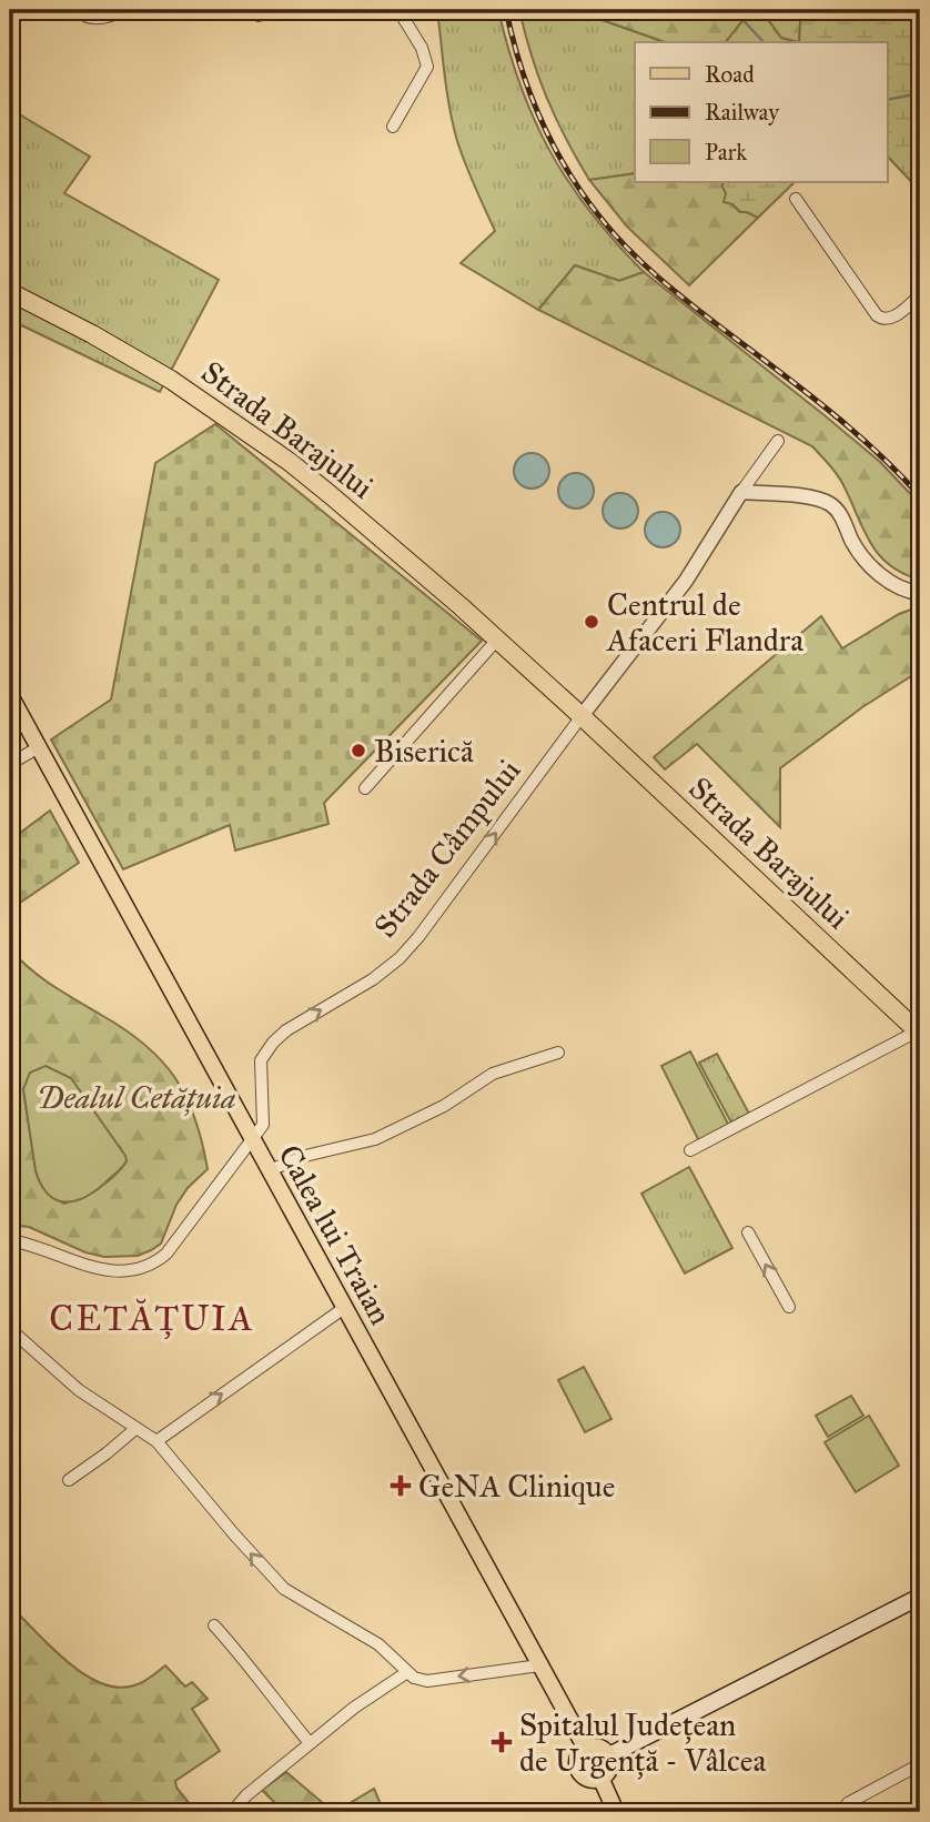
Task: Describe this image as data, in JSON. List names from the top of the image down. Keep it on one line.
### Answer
{"streets":{"highway":["Strada Barajului"],"main road":["Calea lui Traian"],"street":["Strada Câmpului"]},"crossings":[["Strada Barajului","Strada Câmpului"],["Strada Câmpului","Calea lui Traian"]],"one_way":["Strada Câmpului"],"districts":["CETĂȚUIA"],"parks":["Dealul Cetățuia"],"places":{"other":["Centrul de Afaceri Flandra","Biserică"],"health":["GeNA Clinique","Spitalul Județean de Urgență - Vâlcea"]},"legend":["Road","Railway","Park"]}
